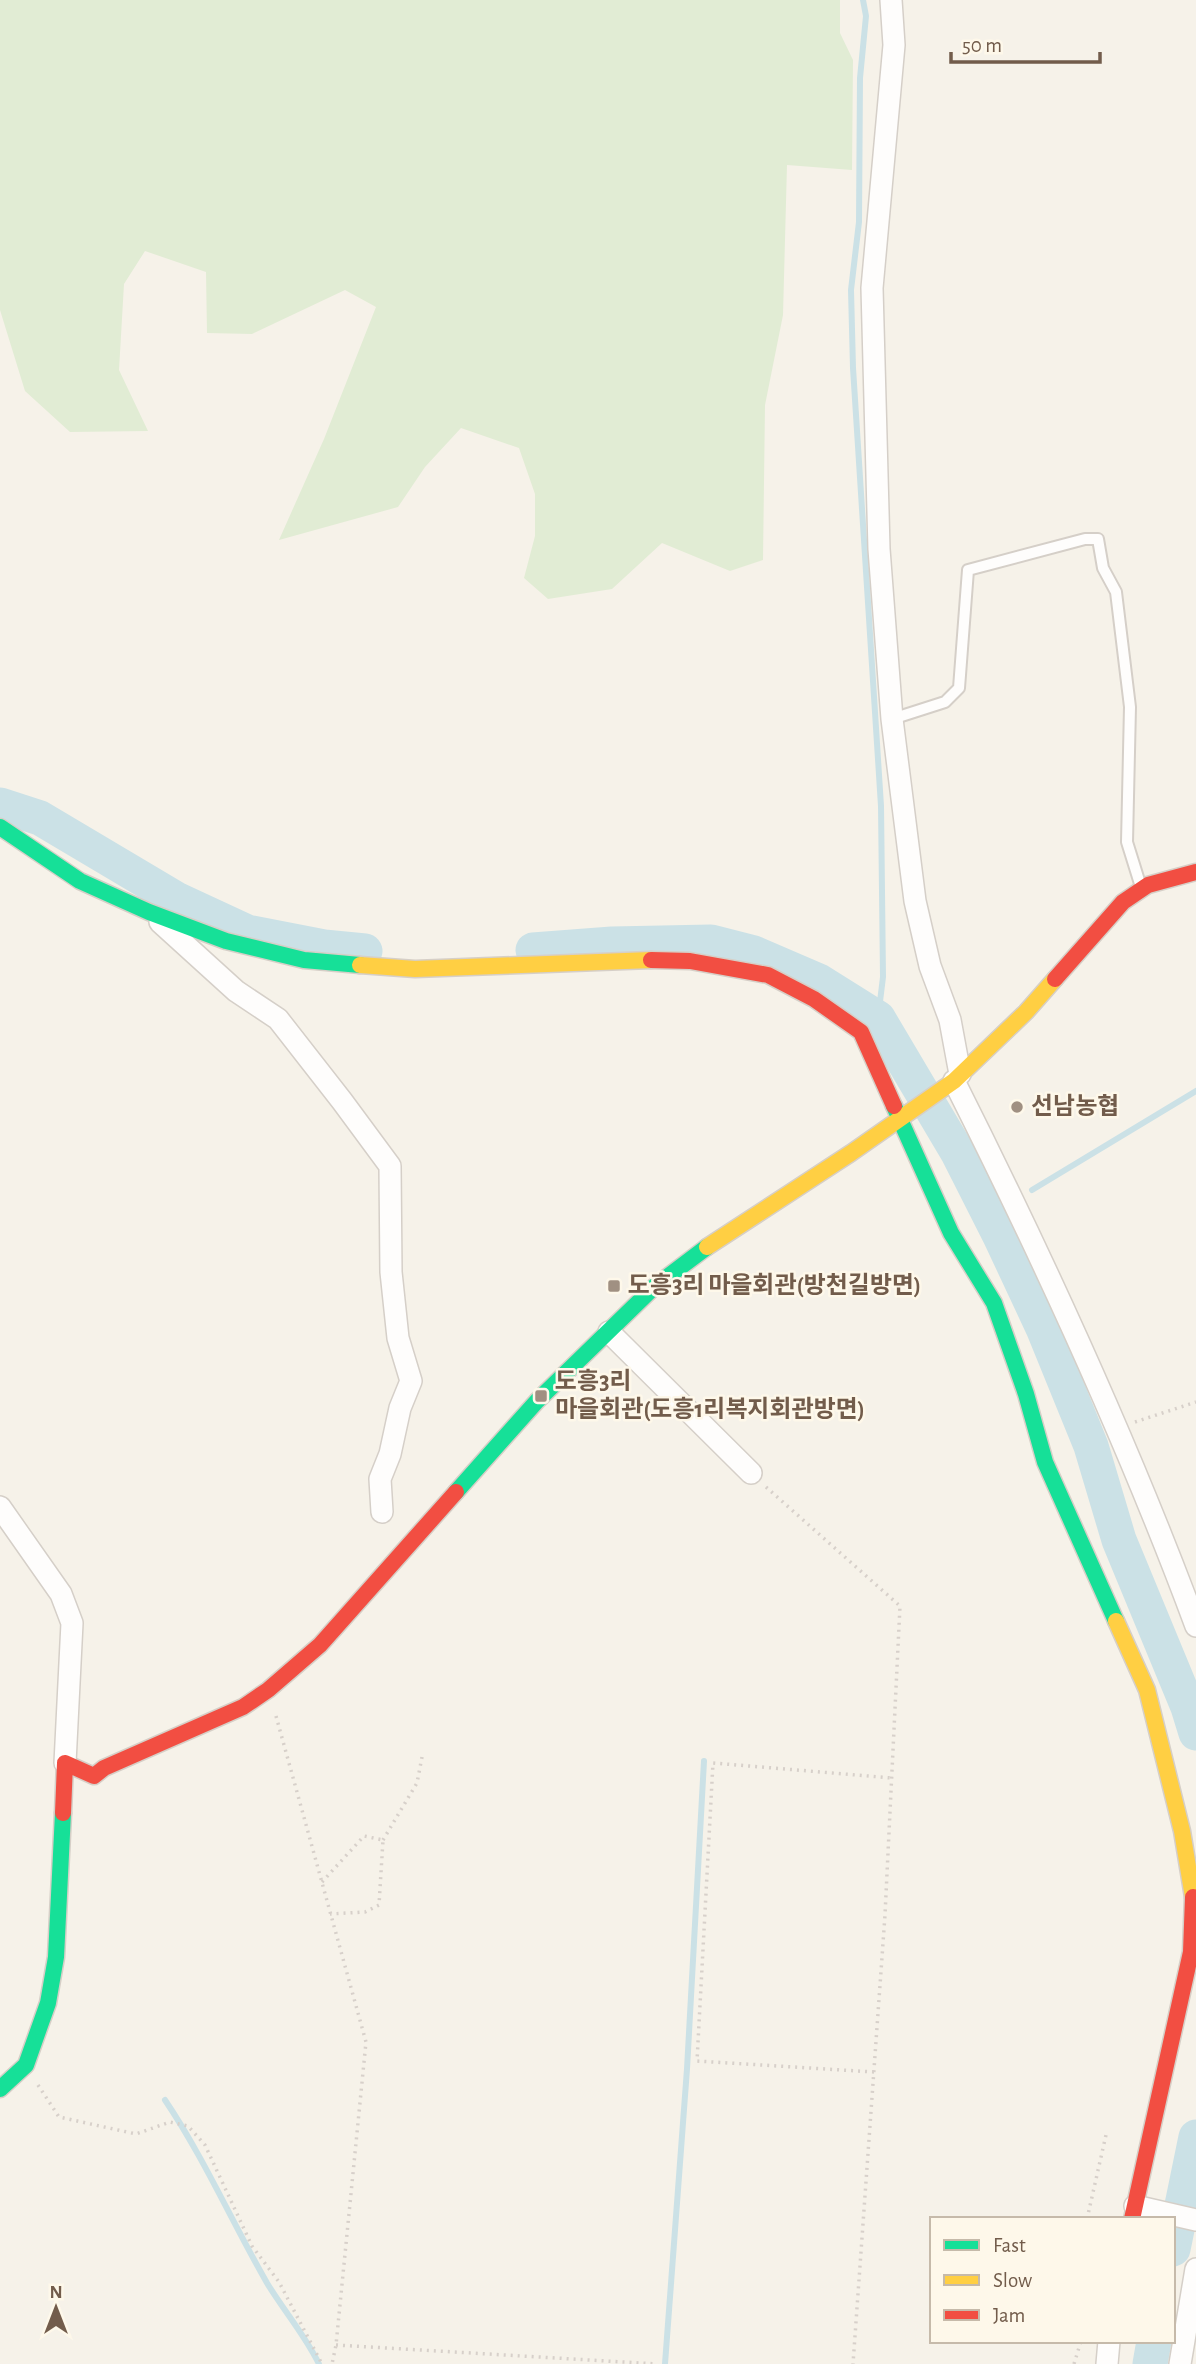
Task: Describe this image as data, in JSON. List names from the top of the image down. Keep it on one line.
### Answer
{"places":{"other":["선남농협"],"transit":["도흥3리 마을회관(방천길방면)","도흥3리 마을회관(도흥1리복지회관방면)"]},"legend":["Fast","Slow","Jam"],"scale_bar":"50 m","north":"top"}
